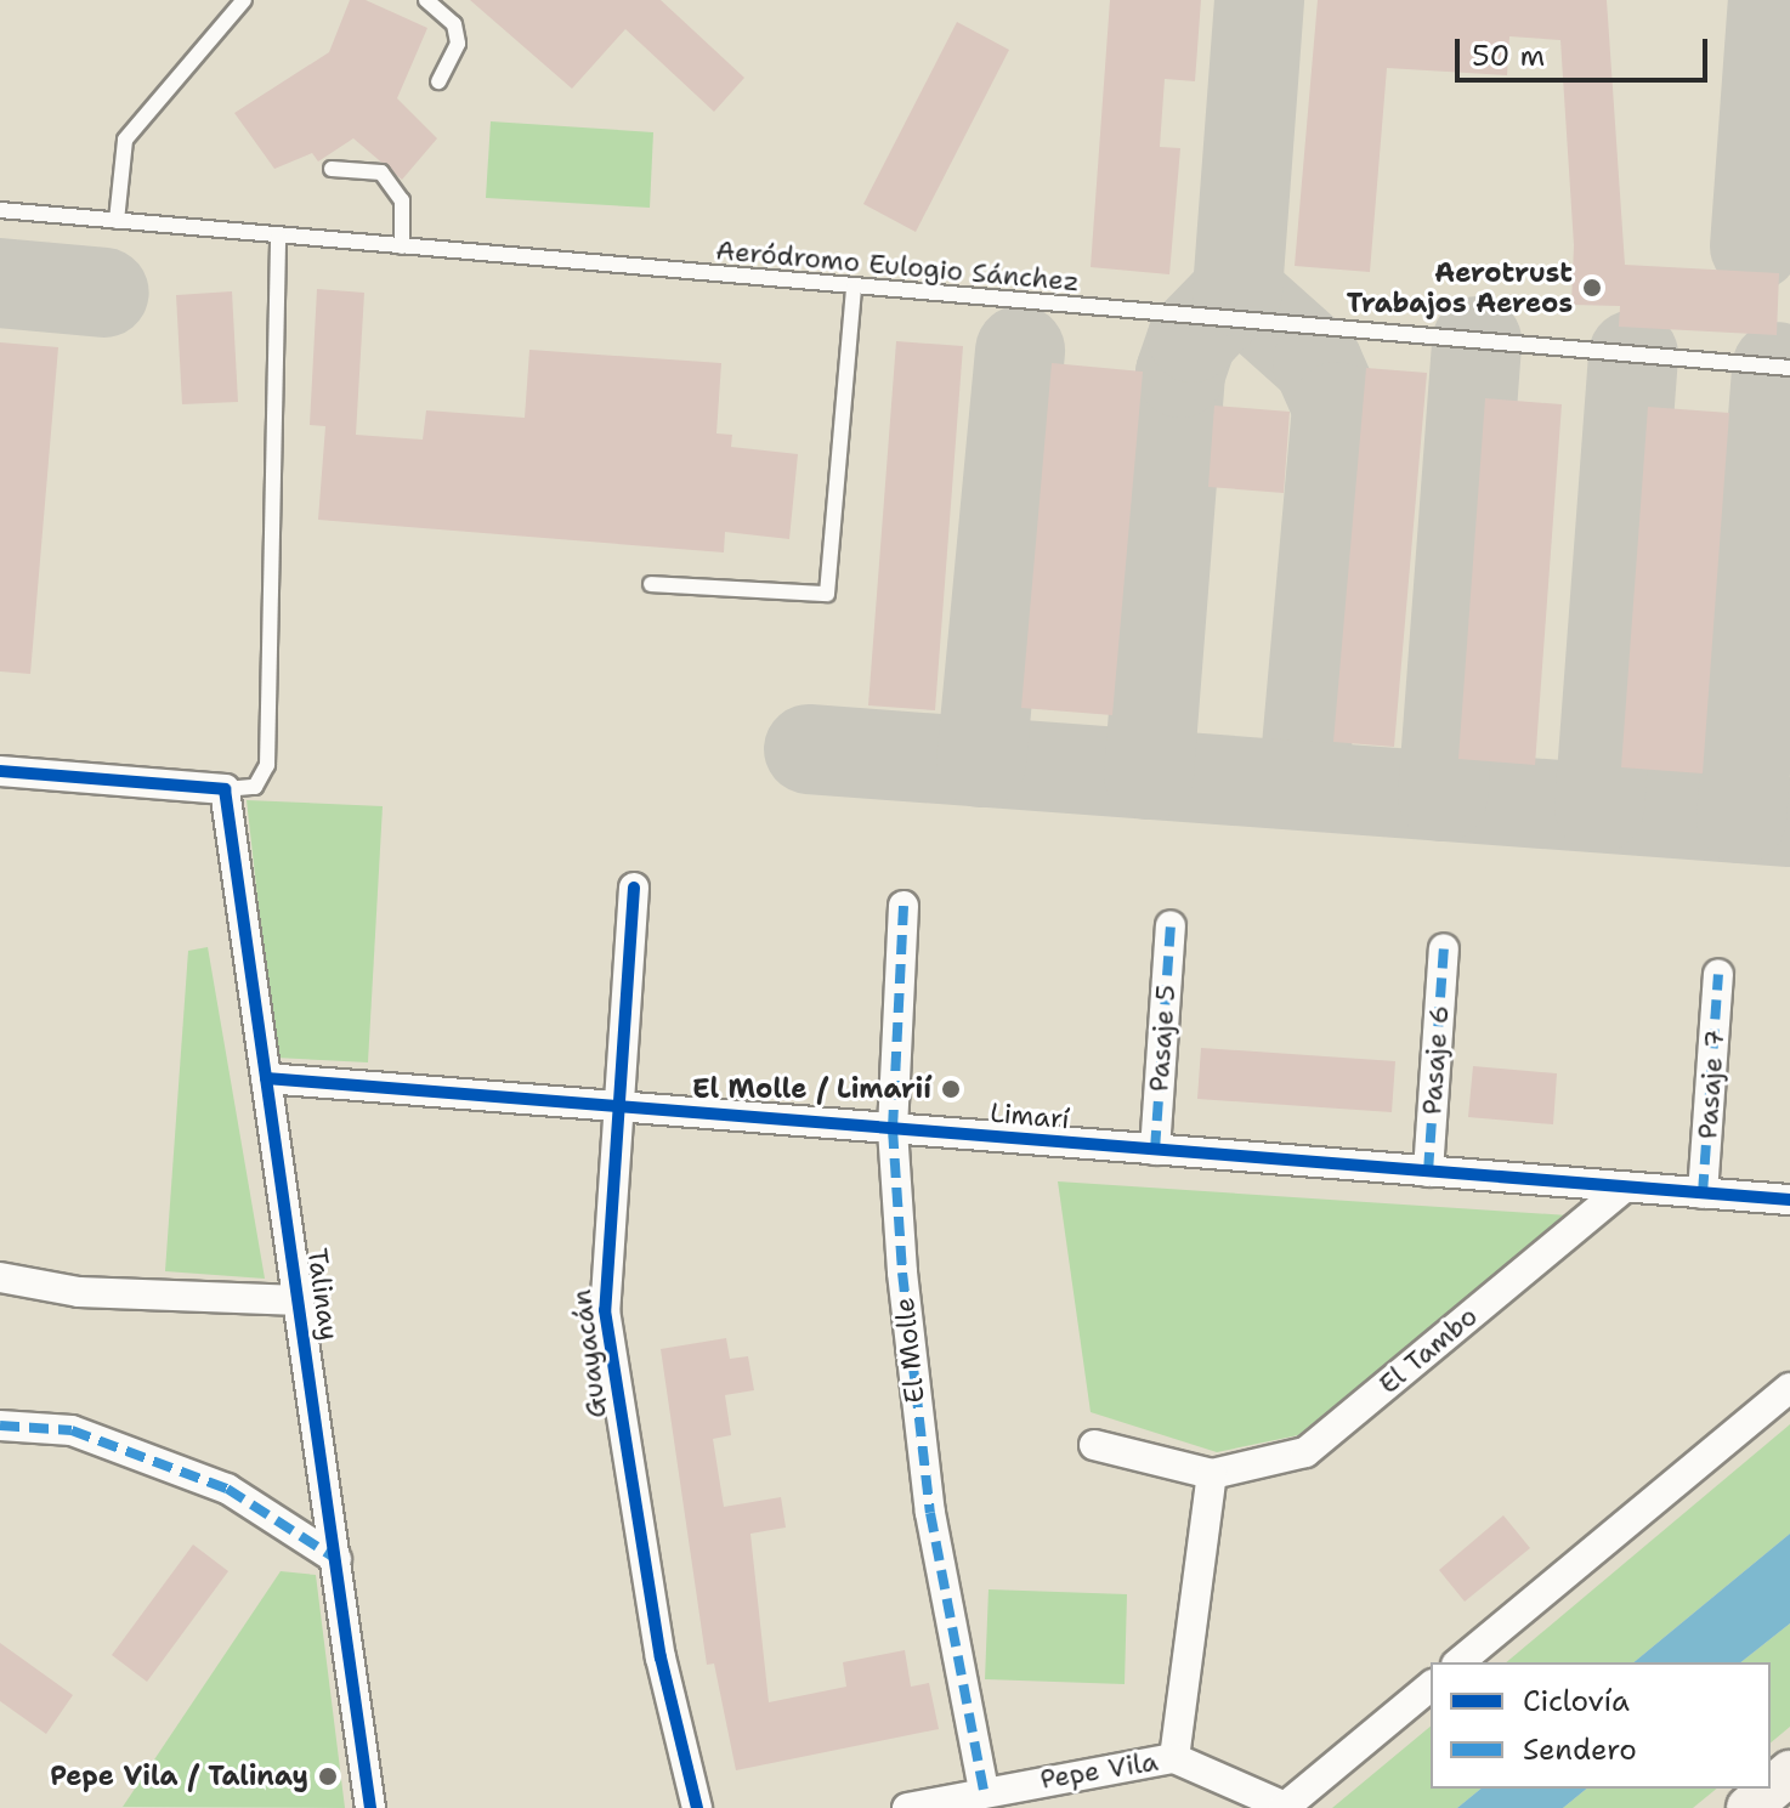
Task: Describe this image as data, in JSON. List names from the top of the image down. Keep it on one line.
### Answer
{"streets":{"street":["Pasaje 5","Pasaje 6","Pasaje 7","Limarí","Talinay","El Molle","El Tambo","Guayacán","Pepe Vila"],"lane":["Aeródromo Eulogio Sánchez"]},"crossings":[["Pasaje 5","Limarí"],["Pasaje 6","Limarí"],["Pasaje 7","Limarí"],["Limarí","Talinay"],["Limarí","El Molle"],["Limarí","El Tambo"],["Limarí","Guayacán"],["El Molle","Pepe Vila"]],"places":["Aerotrust Trabajos Aereos","El Molle / Limarií","Pepe Vila / Talinay"],"legend":["Ciclovía","Sendero"],"scale_bar":"50 m"}
